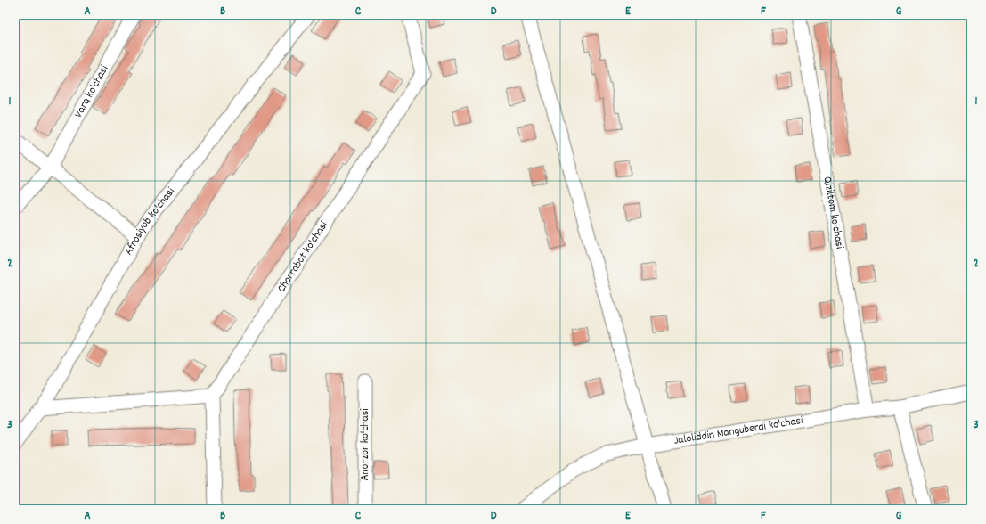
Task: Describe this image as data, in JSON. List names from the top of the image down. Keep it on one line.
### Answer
{"streets":{"street":["Varq ko'chasi","Qiziltom ko'chasi","Afrosiyob ko'chasi","Chorrabot ko'chasi","Jaloliddin Manguberdi ko'chasi","Anorzor ko'chasi"]},"crossings":[["Qiziltom ko'chasi","Jaloliddin Manguberdi ko'chasi"]],"grid":{"columns":["A","B","C","D","E","F","G"],"rows":["1","2","3"]}}
